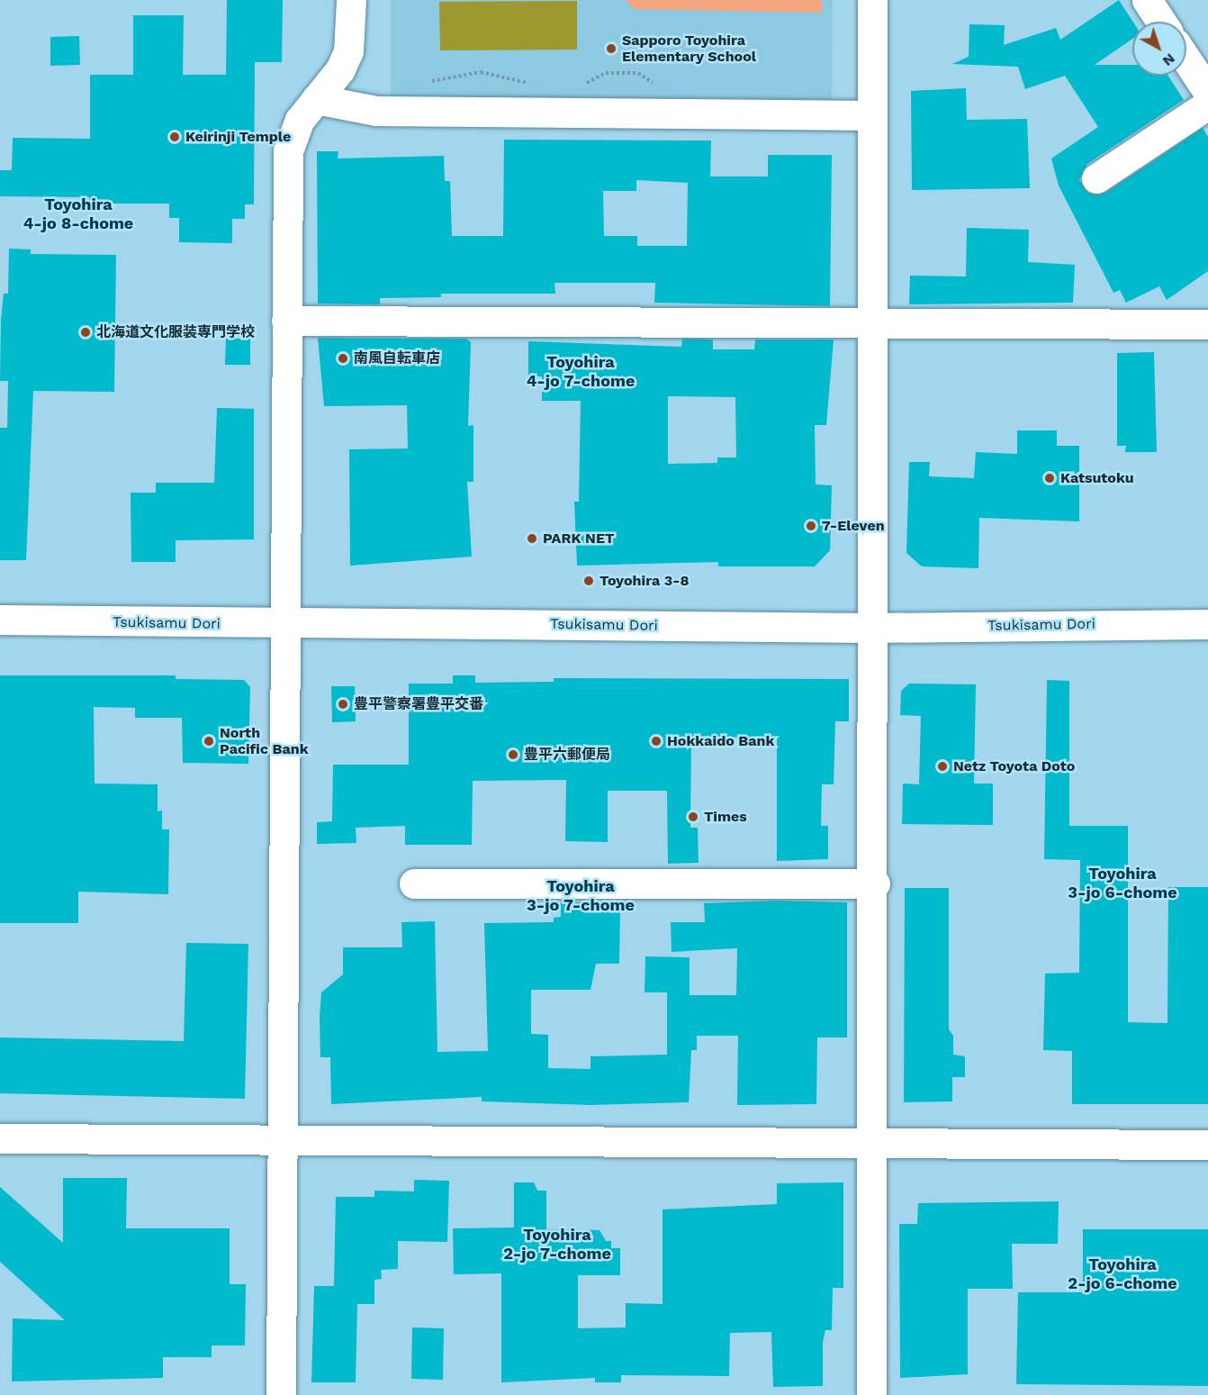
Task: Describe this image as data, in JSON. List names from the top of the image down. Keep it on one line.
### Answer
{"streets":{"main road":["Tsukisamu Dori"]},"districts":["Toyohira 4-jo 8-chome","Toyohira 4-jo 7-chome","Toyohira 3-jo 6-chome","Toyohira 3-jo 7-chome","Toyohira 2-jo 7-chome","Toyohira 2-jo 6-chome"],"places":["Sapporo Toyohira Elementary School","Keirinji Temple","北海道文化服装専門学校","南風自転車店","Katsutoku","7-Eleven","PARK NET","Toyohira 3-8","豊平警察署豊平交番","North Pacific Bank","Hokkaido Bank","豊平六郵便局","Netz Toyota Doto","Times"],"north":"bottom right"}
